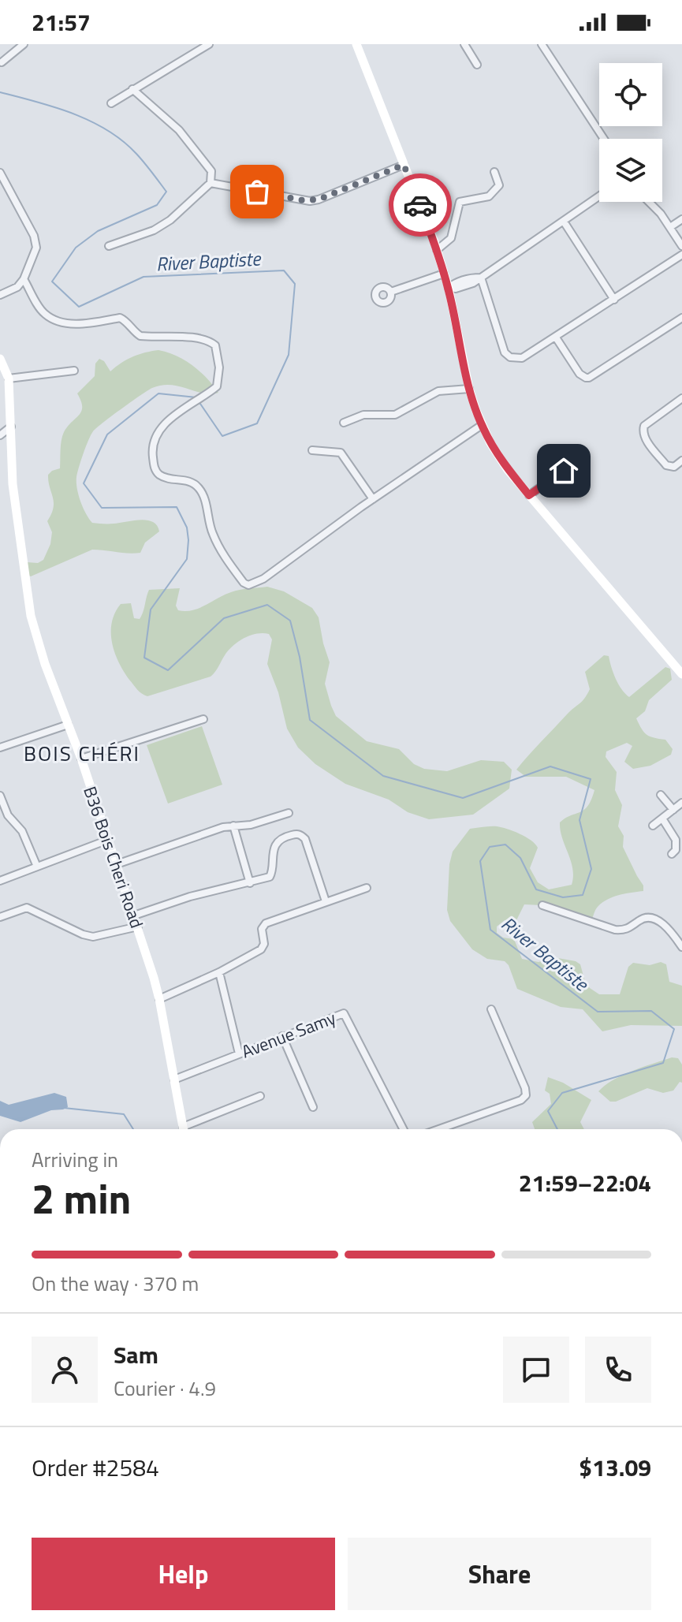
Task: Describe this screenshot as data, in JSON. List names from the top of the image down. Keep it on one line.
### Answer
{"streets":{"main road":["B36 Bois Cheri Road"],"street":["Avenue Samy"]},"crossings":[["B36 Bois Cheri Road","Avenue Samy"]],"districts":["BOIS CHÉRI"],"water":["River Baptiste"],"page":{"status":"21:57","heading":["2 min","Arriving in","21:59–22:04"],"panel":["Sam","Courier · 4.9","Order #2584","$13.09"],"bar":"On the way · 370 m","buttons":["Help","Share"]}}
